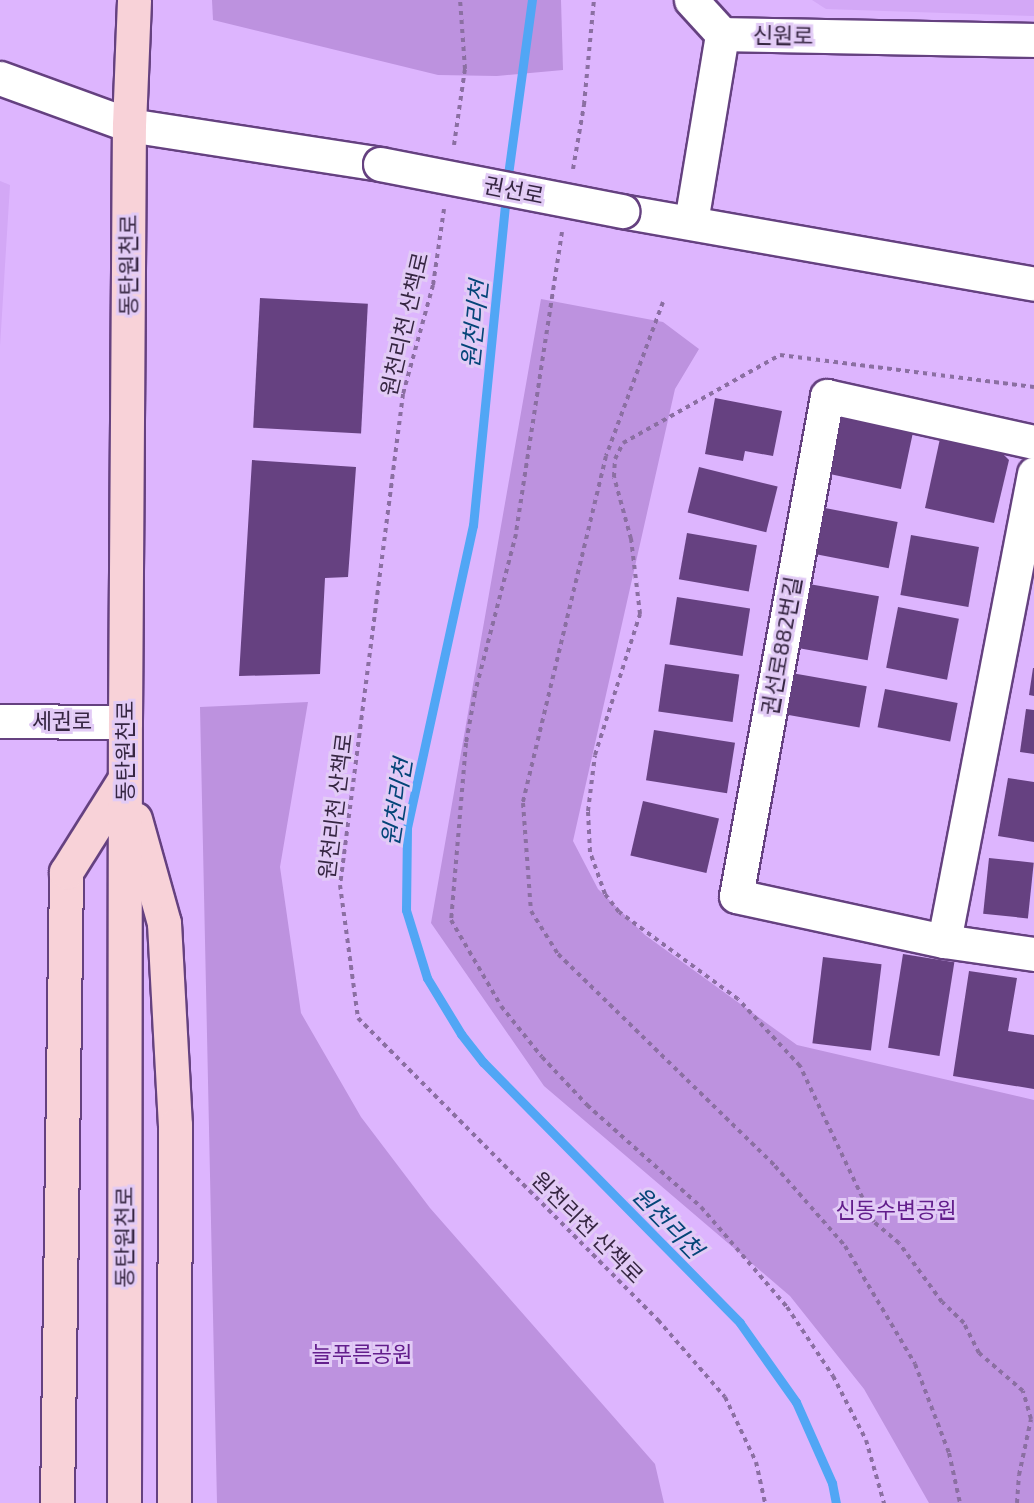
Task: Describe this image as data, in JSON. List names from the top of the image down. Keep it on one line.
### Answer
{"streets":{"main road":["동탄원천로"],"street":["신원로","권선로","권선로882번길","세권로"],"path":["원천리천 산책로"]},"crossings":[["신원로","권선로"],["권선로","동탄원천로"],["동탄원천로","세권로"]],"water":["원천리천"],"parks":["신동수변공원","늘푸른공원"]}
